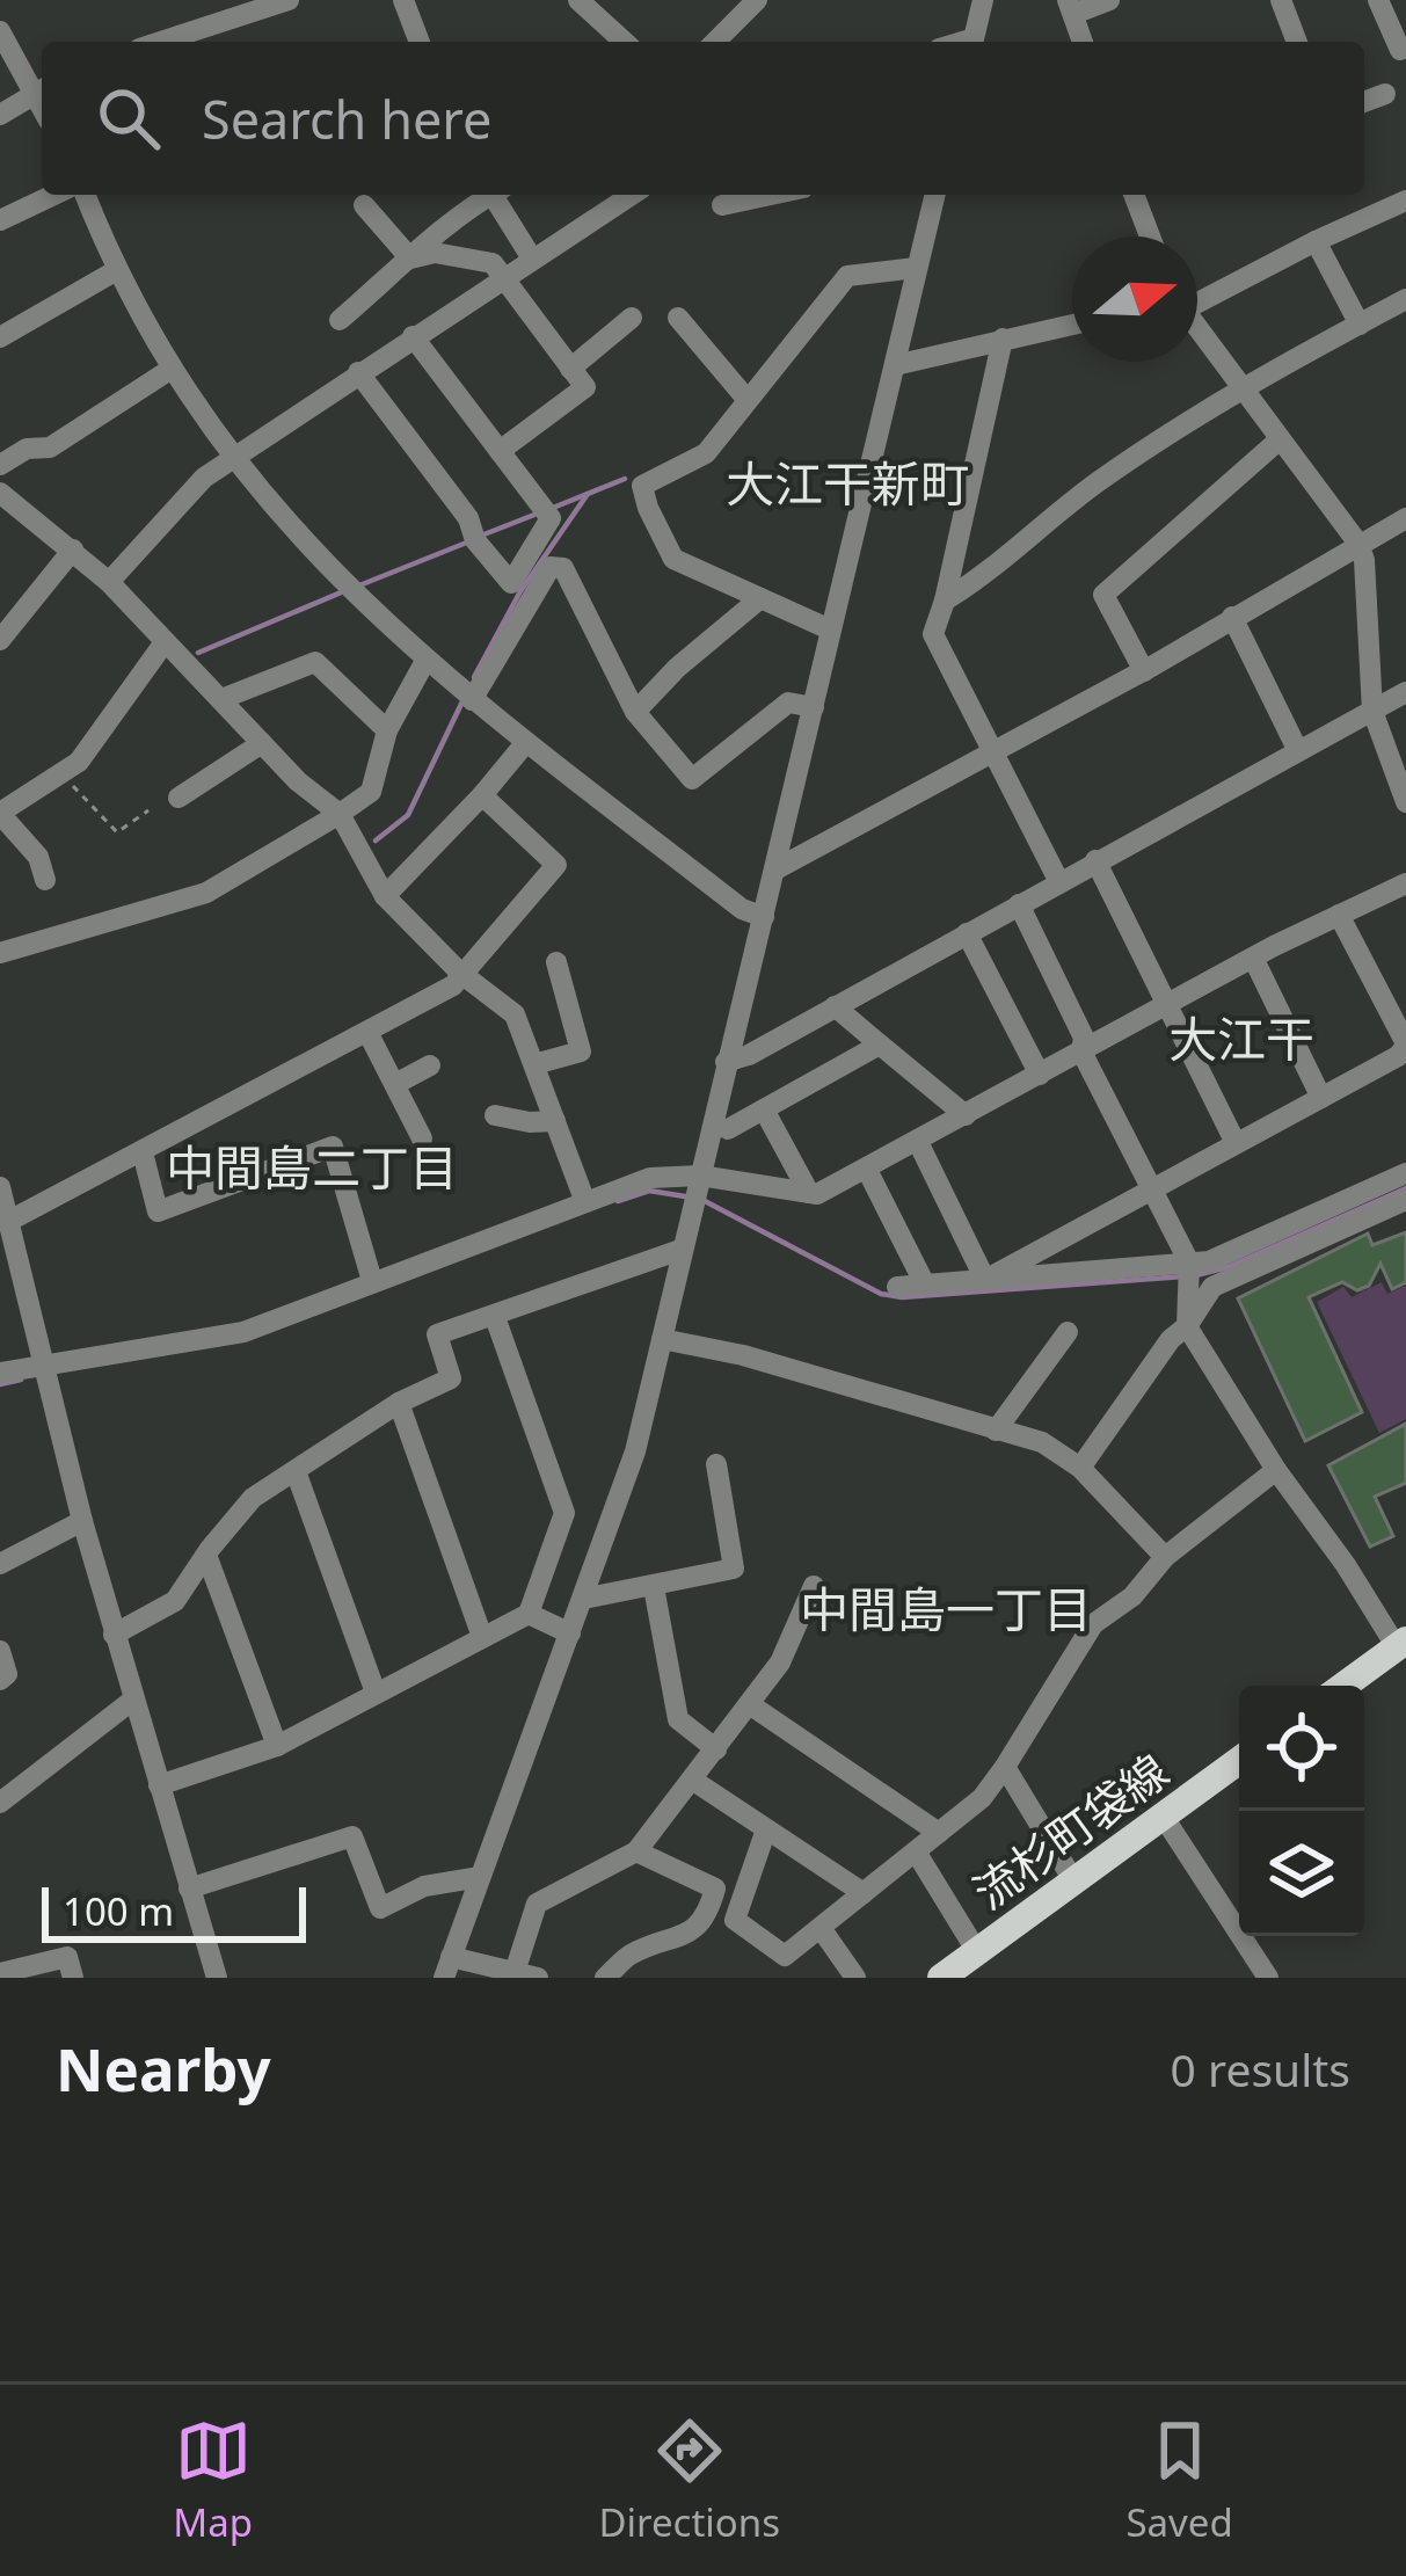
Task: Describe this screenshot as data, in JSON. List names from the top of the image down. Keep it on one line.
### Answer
{"streets":{"main road":["流杉町袋線"]},"districts":["大江干新町","大江干","中間島二丁目","中間島一丁目"],"scale_bar":"100 m","north":"right","page":{"search":"Search here","scale":"100 m","heading":["Nearby","0 results"],"nav":["Map","Directions","Saved"]}}
